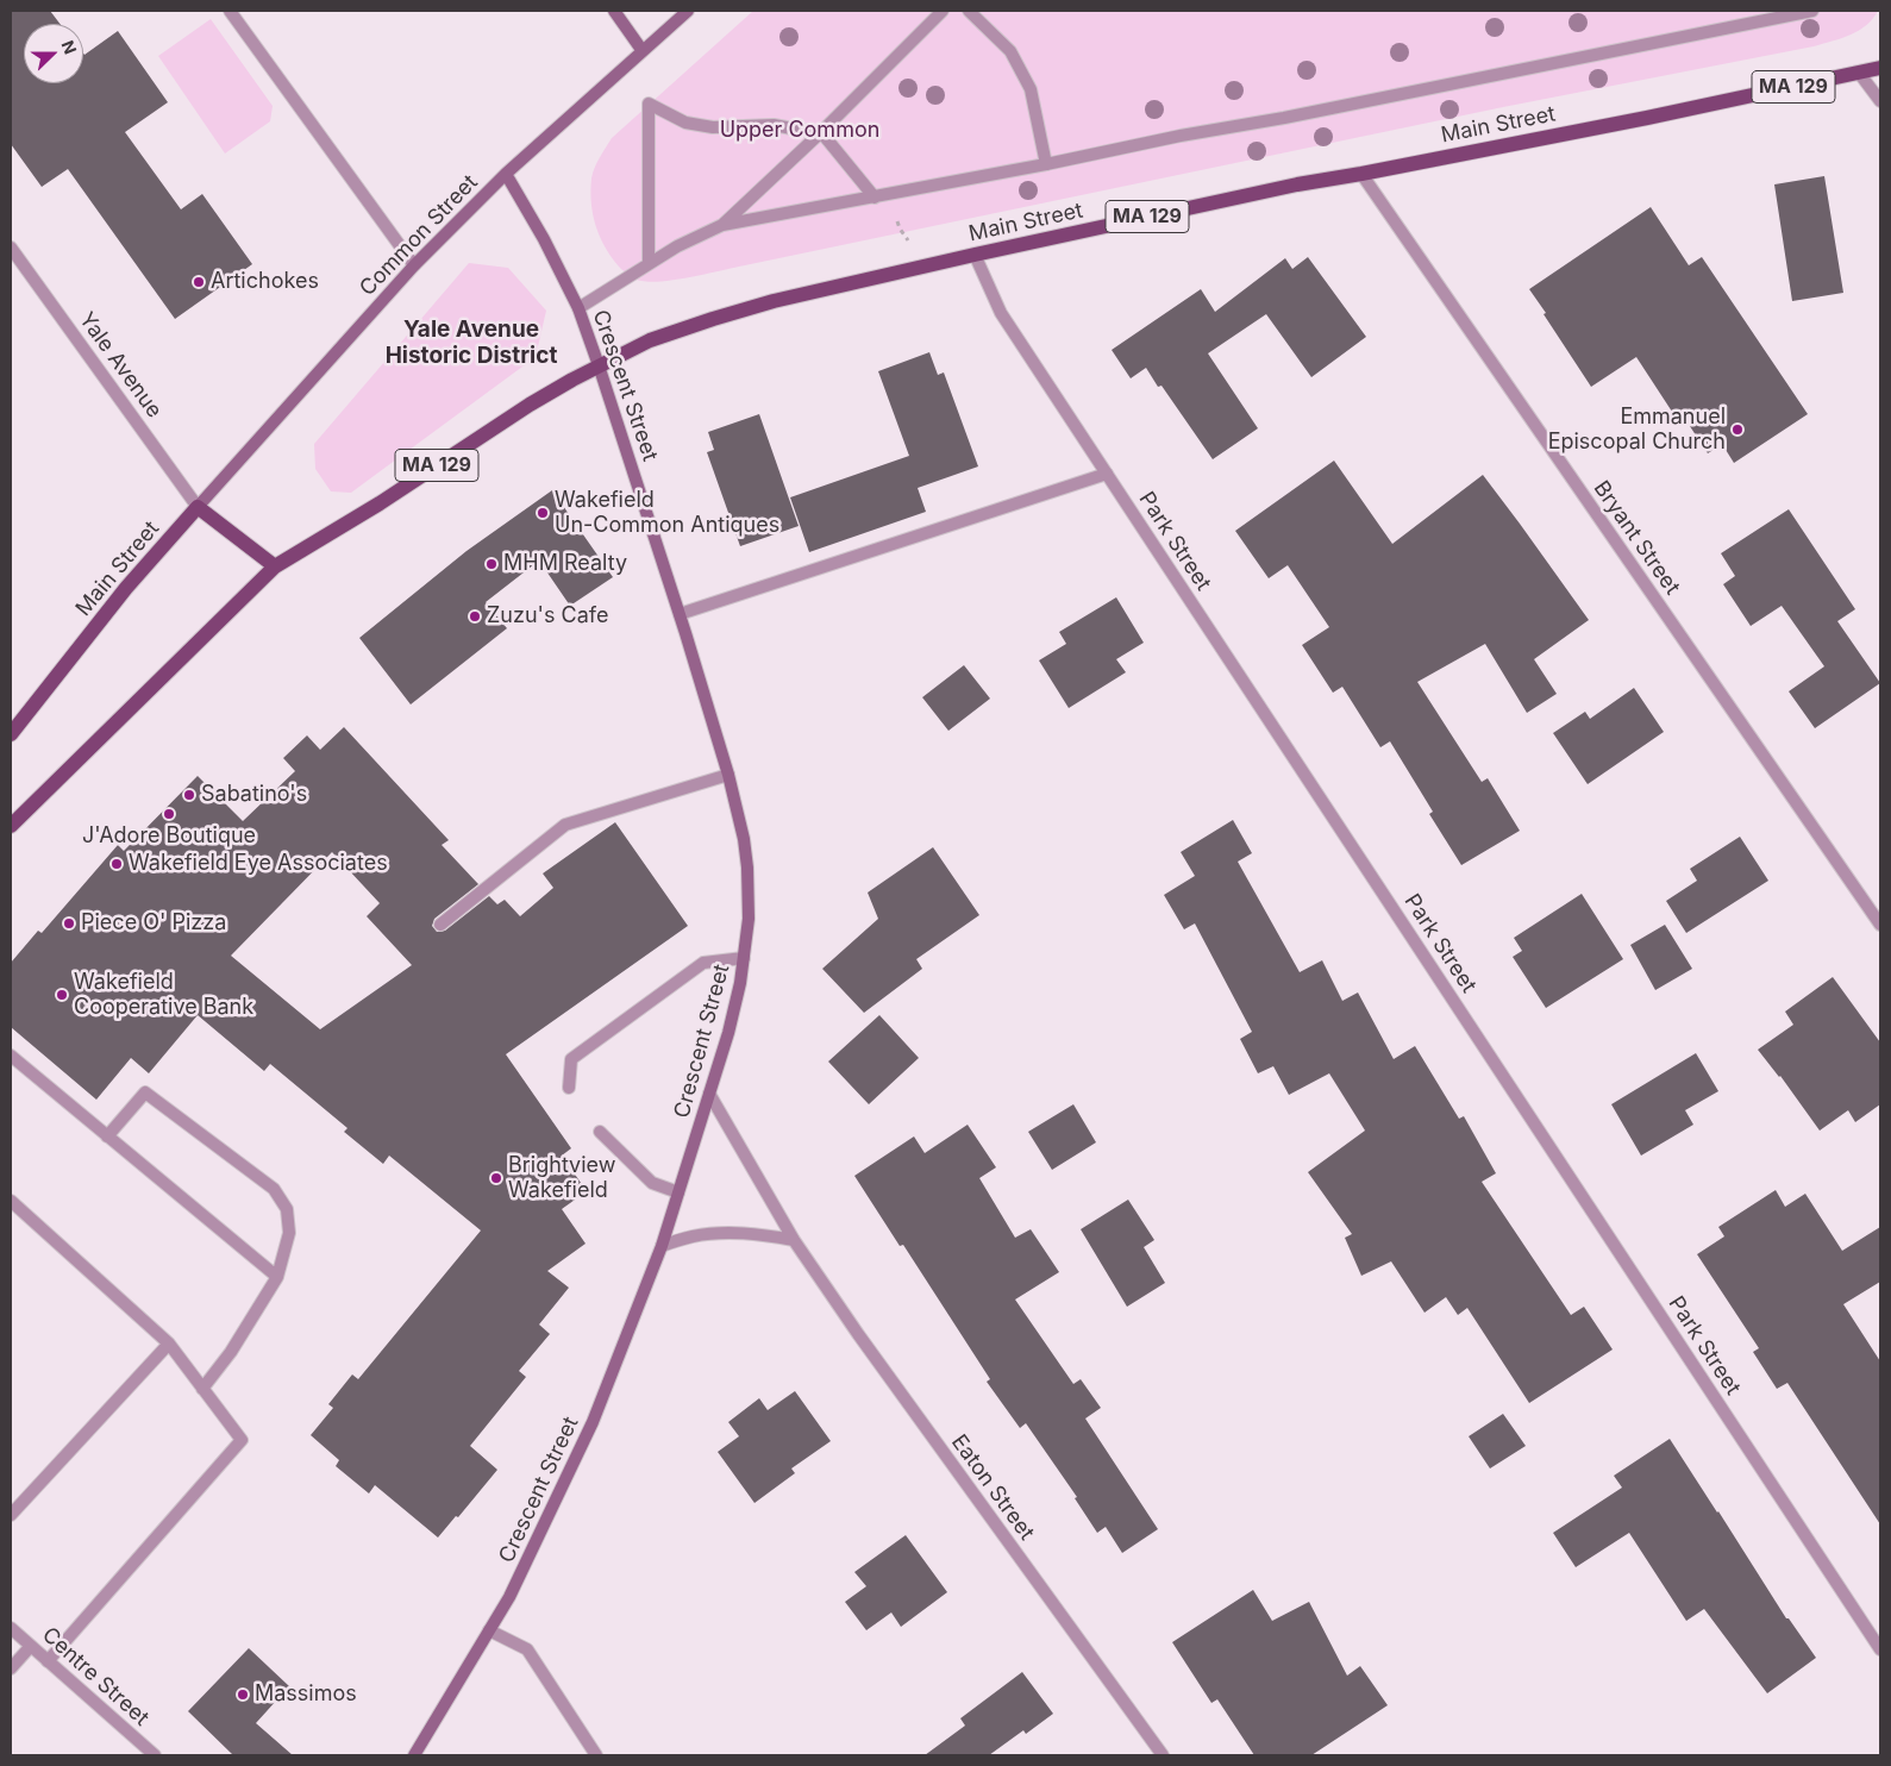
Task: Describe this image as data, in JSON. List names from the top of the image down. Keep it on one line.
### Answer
{"streets":{"main road":["MA 129","Main Street","Common Street","Crescent Street"],"street":["Yale Avenue","Bryant Street","Park Street","Eaton Street","Centre Street"]},"crossings":[["Main Street","Common Street"],["Main Street","Yale Avenue"],["Main Street","Crescent Street"],["Main Street","Bryant Street"],["Main Street","Park Street"],["Common Street","Yale Avenue"],["Common Street","Crescent Street"],["Crescent Street","Eaton Street"]],"districts":["Yale Avenue Historic District"],"parks":["Upper Common"],"places":["Artichokes","Emmanuel Episcopal Church","Wakefield Un-Common Antiques","MHM Realty","Zuzu's Cafe","Sabatino's","J'Adore Boutique","Wakefield Eye Associates","Piece O' Pizza","Wakefield Cooperative Bank","Brightview Wakefield","Massimos"],"north":"right"}
